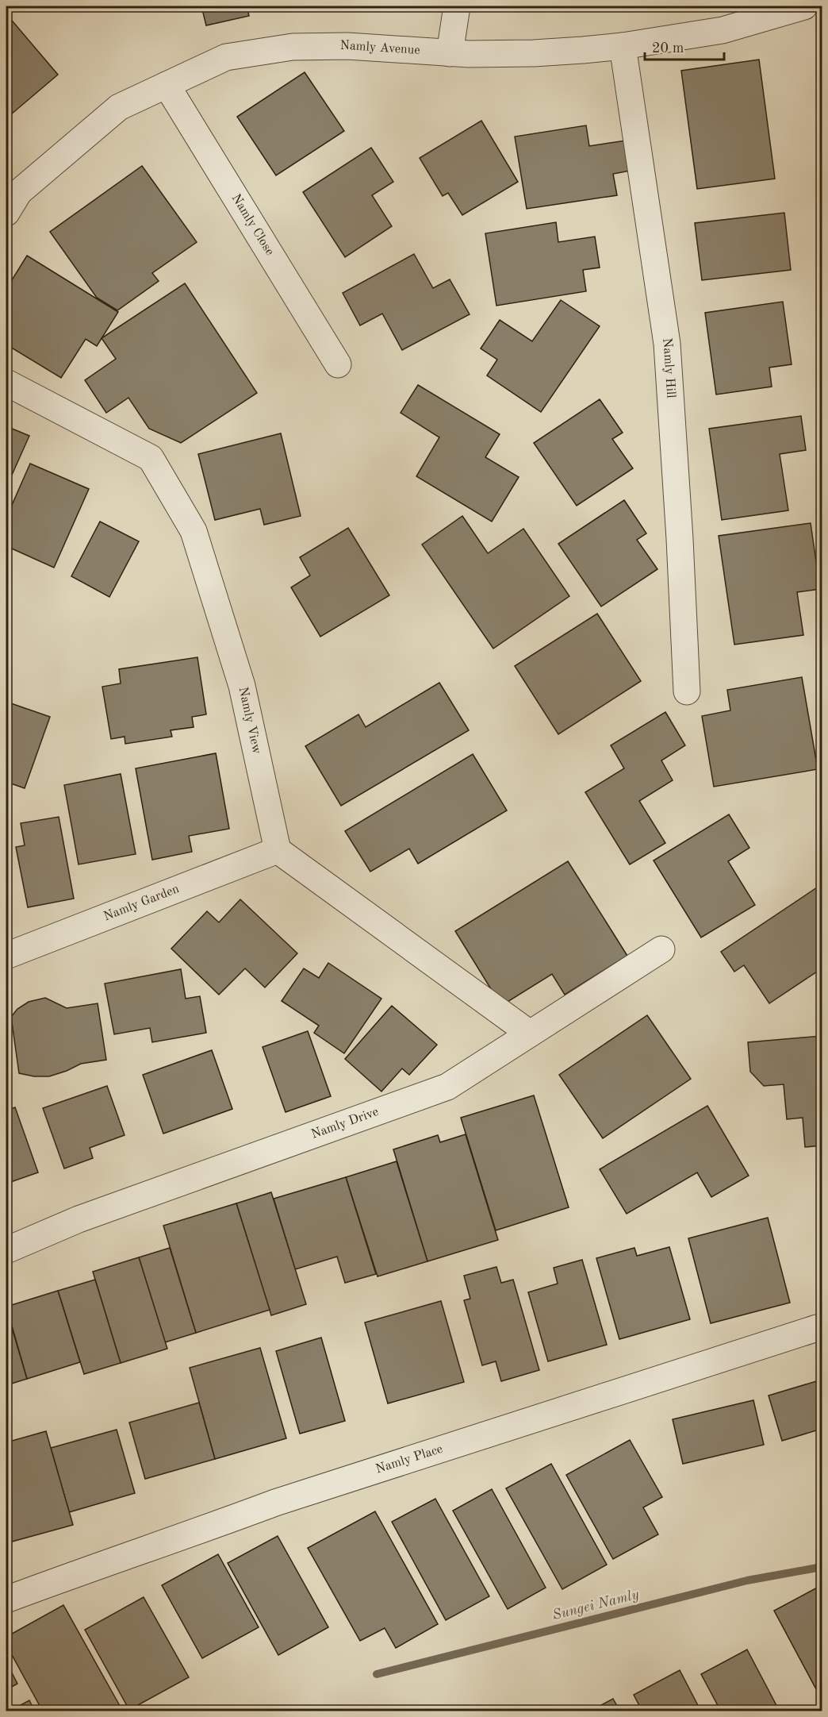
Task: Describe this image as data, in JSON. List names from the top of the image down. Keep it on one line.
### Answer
{"streets":{"street":["Namly Avenue","Namly Close","Namly Hill","Namly View","Namly Garden","Namly Drive","Namly Place"]},"crossings":[["Namly Avenue","Namly Close"],["Namly Avenue","Namly Hill"],["Namly View","Namly Garden"]],"water":["Sungei Namly"],"scale_bar":"20 m"}
